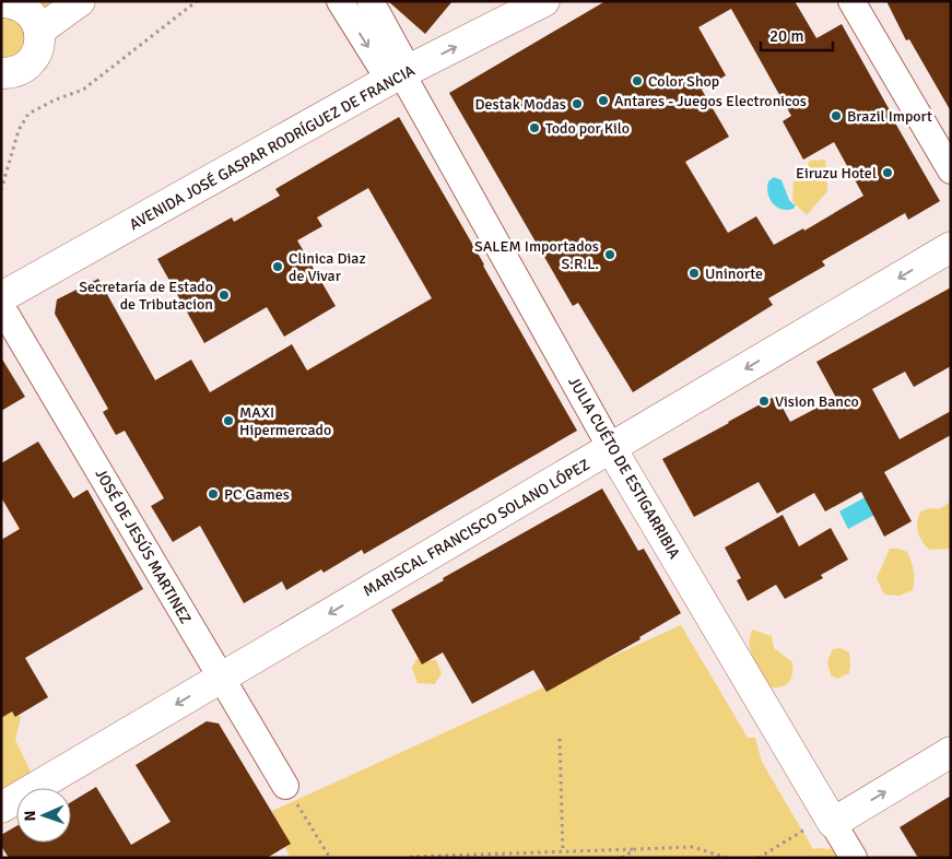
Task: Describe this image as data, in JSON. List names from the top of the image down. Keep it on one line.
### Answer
{"streets":{"street":["AVENIDA JOSÉ GASPAR RODRÍGUEZ DE FRANCIA","JULIA CUÉTO DE ESTIGARRIBIA","MARISCAL FRANCISCO SOLANO LÓPEZ","JOSÉ DE JESÚS MARTINEZ"]},"crossings":[["AVENIDA JOSÉ GASPAR RODRÍGUEZ DE FRANCIA","JULIA CUÉTO DE ESTIGARRIBIA"],["JULIA CUÉTO DE ESTIGARRIBIA","MARISCAL FRANCISCO SOLANO LÓPEZ"],["MARISCAL FRANCISCO SOLANO LÓPEZ","JOSÉ DE JESÚS MARTINEZ"]],"one_way":["MARISCAL FRANCISCO SOLANO LÓPEZ"],"places":["Color Shop","Antares - Juegos Electronicos","Destak Modas","Brazil Import","Todo por Kilo","Eiruzu Hotel","SALEM Importados S.R.L.","Clinica Diaz de Vivar","Uninorte","Secretaría de Estado de Tributacion","Vision Banco","MAXI Hipermercado","PC Games"],"scale_bar":"20 m","north":"left"}
